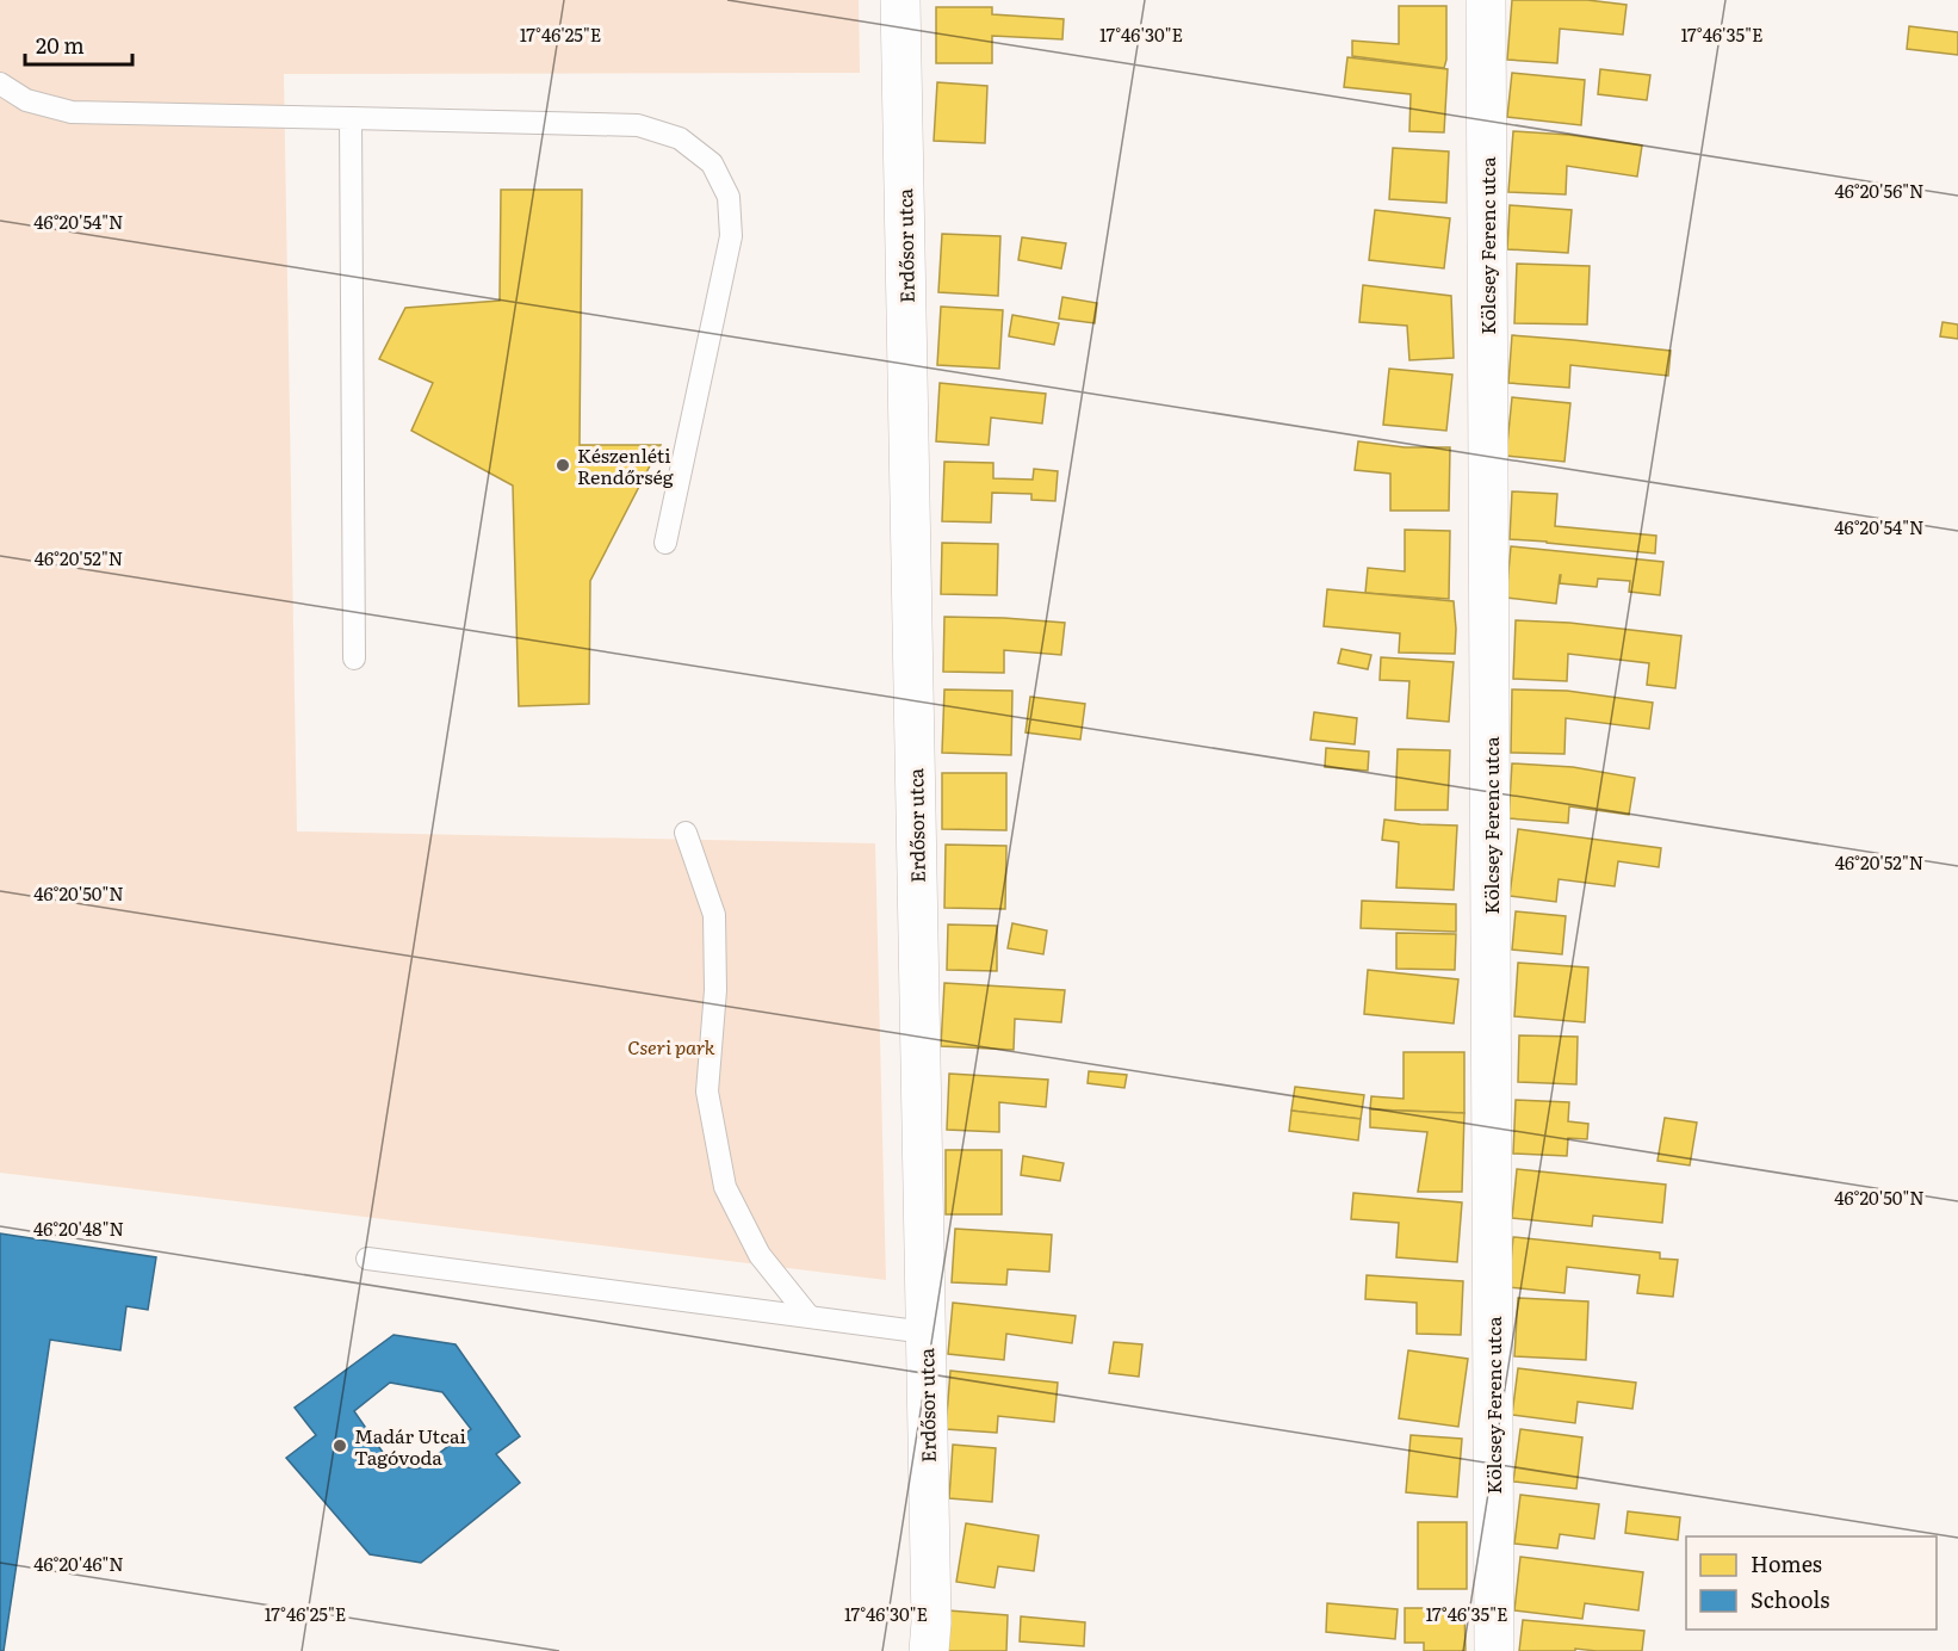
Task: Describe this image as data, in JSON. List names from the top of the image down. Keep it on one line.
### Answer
{"streets":{"street":["Erdősor utca","Kölcsey Ferenc utca"]},"parks":["Cseri park"],"places":["Készenléti Rendőrség","Madár Utcai Tagóvoda"],"legend":["Homes","Schools"],"scale_bar":"20 m","coordinates":["17°46'25\"E","17°46'30\"E","17°46'35\"E","46°20'56\"N","46°20'54\"N","46°20'52\"N","46°20'50\"N","46°20'48\"N","46°20'46\"N"]}
